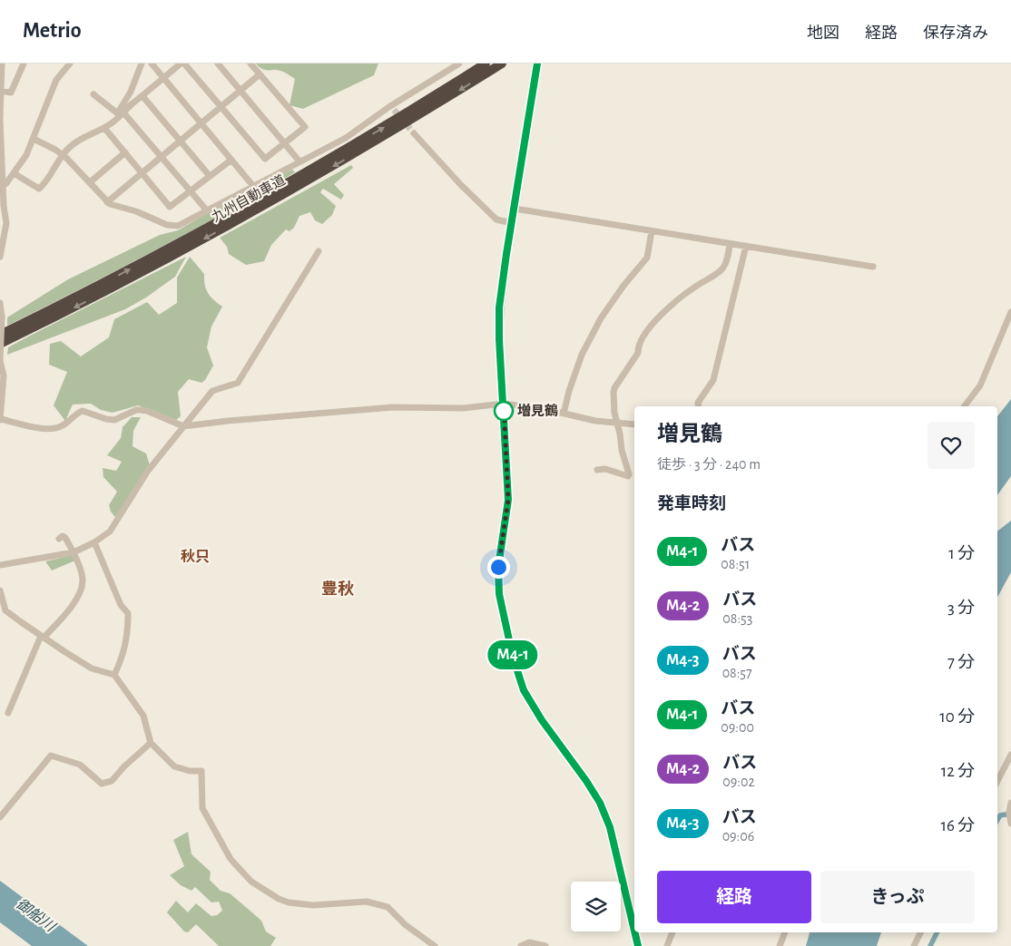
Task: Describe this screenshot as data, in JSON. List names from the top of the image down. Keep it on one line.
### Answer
{"streets":{"highway":["九州自動車道"]},"districts":["秋只","豊秋"],"water":["御船川"],"places":["増見鶴"],"lines":["bus line M4-1"],"page":{"header":"Metrio","nav":["地図","経路","保存済み"],"on_map":"M4-1","heading":[["増見鶴","徒歩 · 3 分 · 240 m"],"発車時刻"],"list":[{"mark":"M4-1","name":"バス","note":"08:51","value":"1 分"},{"mark":"M4-2","name":"バス","note":"08:53","value":"3 分"},{"mark":"M4-3","name":"バス","note":"08:57","value":"7 分"},{"mark":"M4-1","name":"バス","note":"09:00","value":"10 分"},{"mark":"M4-2","name":"バス","note":"09:02","value":"12 分"},{"mark":"M4-3","name":"バス","note":"09:06","value":"16 分"}],"buttons":["経路","きっぷ"]}}
